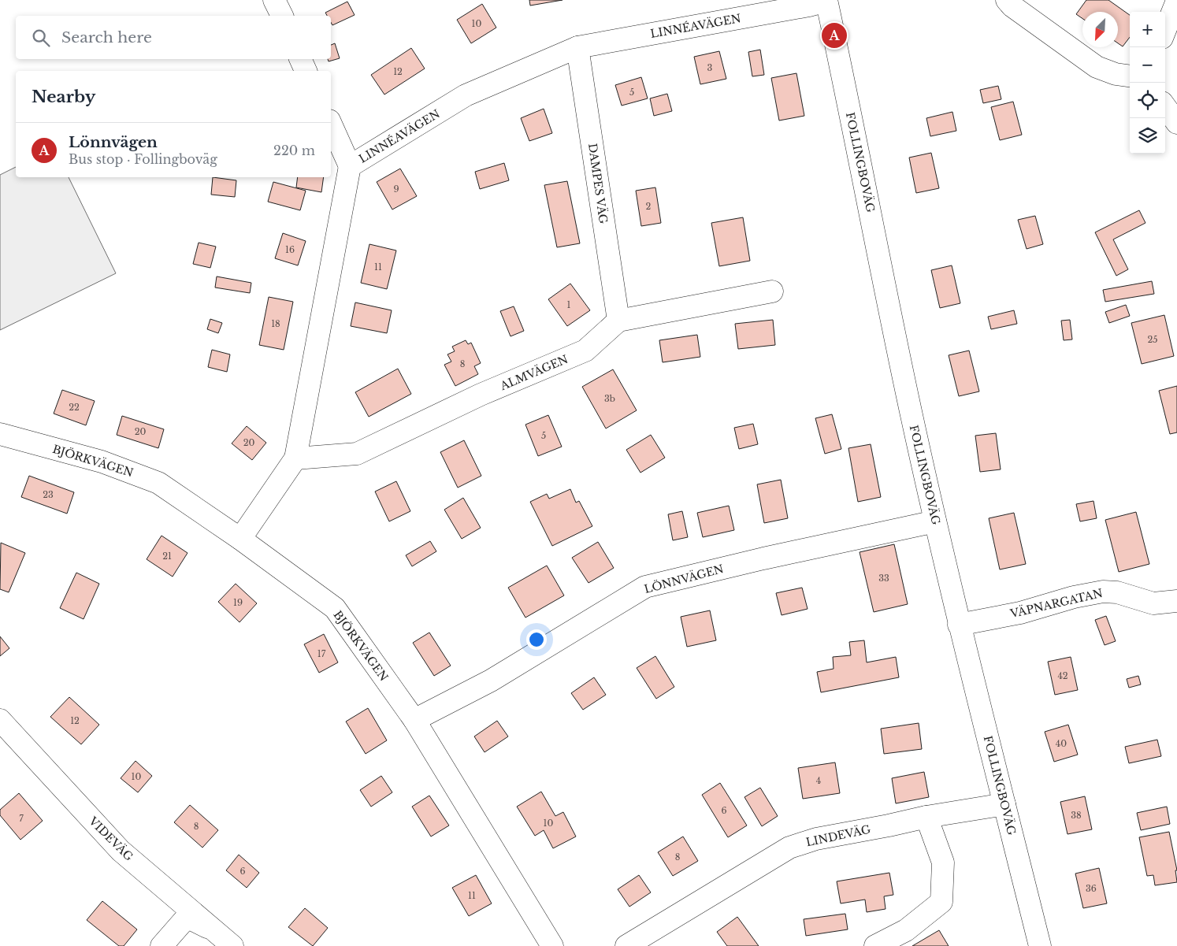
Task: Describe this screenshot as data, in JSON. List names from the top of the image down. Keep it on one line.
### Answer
{"streets":{"street":["LINNÉAVÄGEN","FOLLINGBOVÄG","DAMPES VÄG","ALMVÄGEN","BJÖRKVÄGEN","LÖNNVÄGEN","VÄPNARGATAN","LINDEVÄG","VIDEVÄG"]},"crossings":[["LINNÉAVÄGEN","FOLLINGBOVÄG"],["LINNÉAVÄGEN","DAMPES VÄG"],["LINNÉAVÄGEN","ALMVÄGEN"],["LINNÉAVÄGEN","BJÖRKVÄGEN"],["FOLLINGBOVÄG","LÖNNVÄGEN"],["FOLLINGBOVÄG","VÄPNARGATAN"],["FOLLINGBOVÄG","LINDEVÄG"],["DAMPES VÄG","ALMVÄGEN"],["BJÖRKVÄGEN","LÖNNVÄGEN"]],"house_numbers":["10","3","12","5","9","2","16","11","1","18","25","8","3b","22","20","5","20","23","21","33","19","17","42","12","40","10","4","6","38","7","10","8","8","6","36","11"],"north":"bottom left","page":{"map_buttons":["+","−"],"search":"Search here","pins":"A","heading":"Nearby","list":[{"mark":"A","name":"Lönnvägen","note":"Bus stop · Follingboväg","value":"220 m"}]}}
